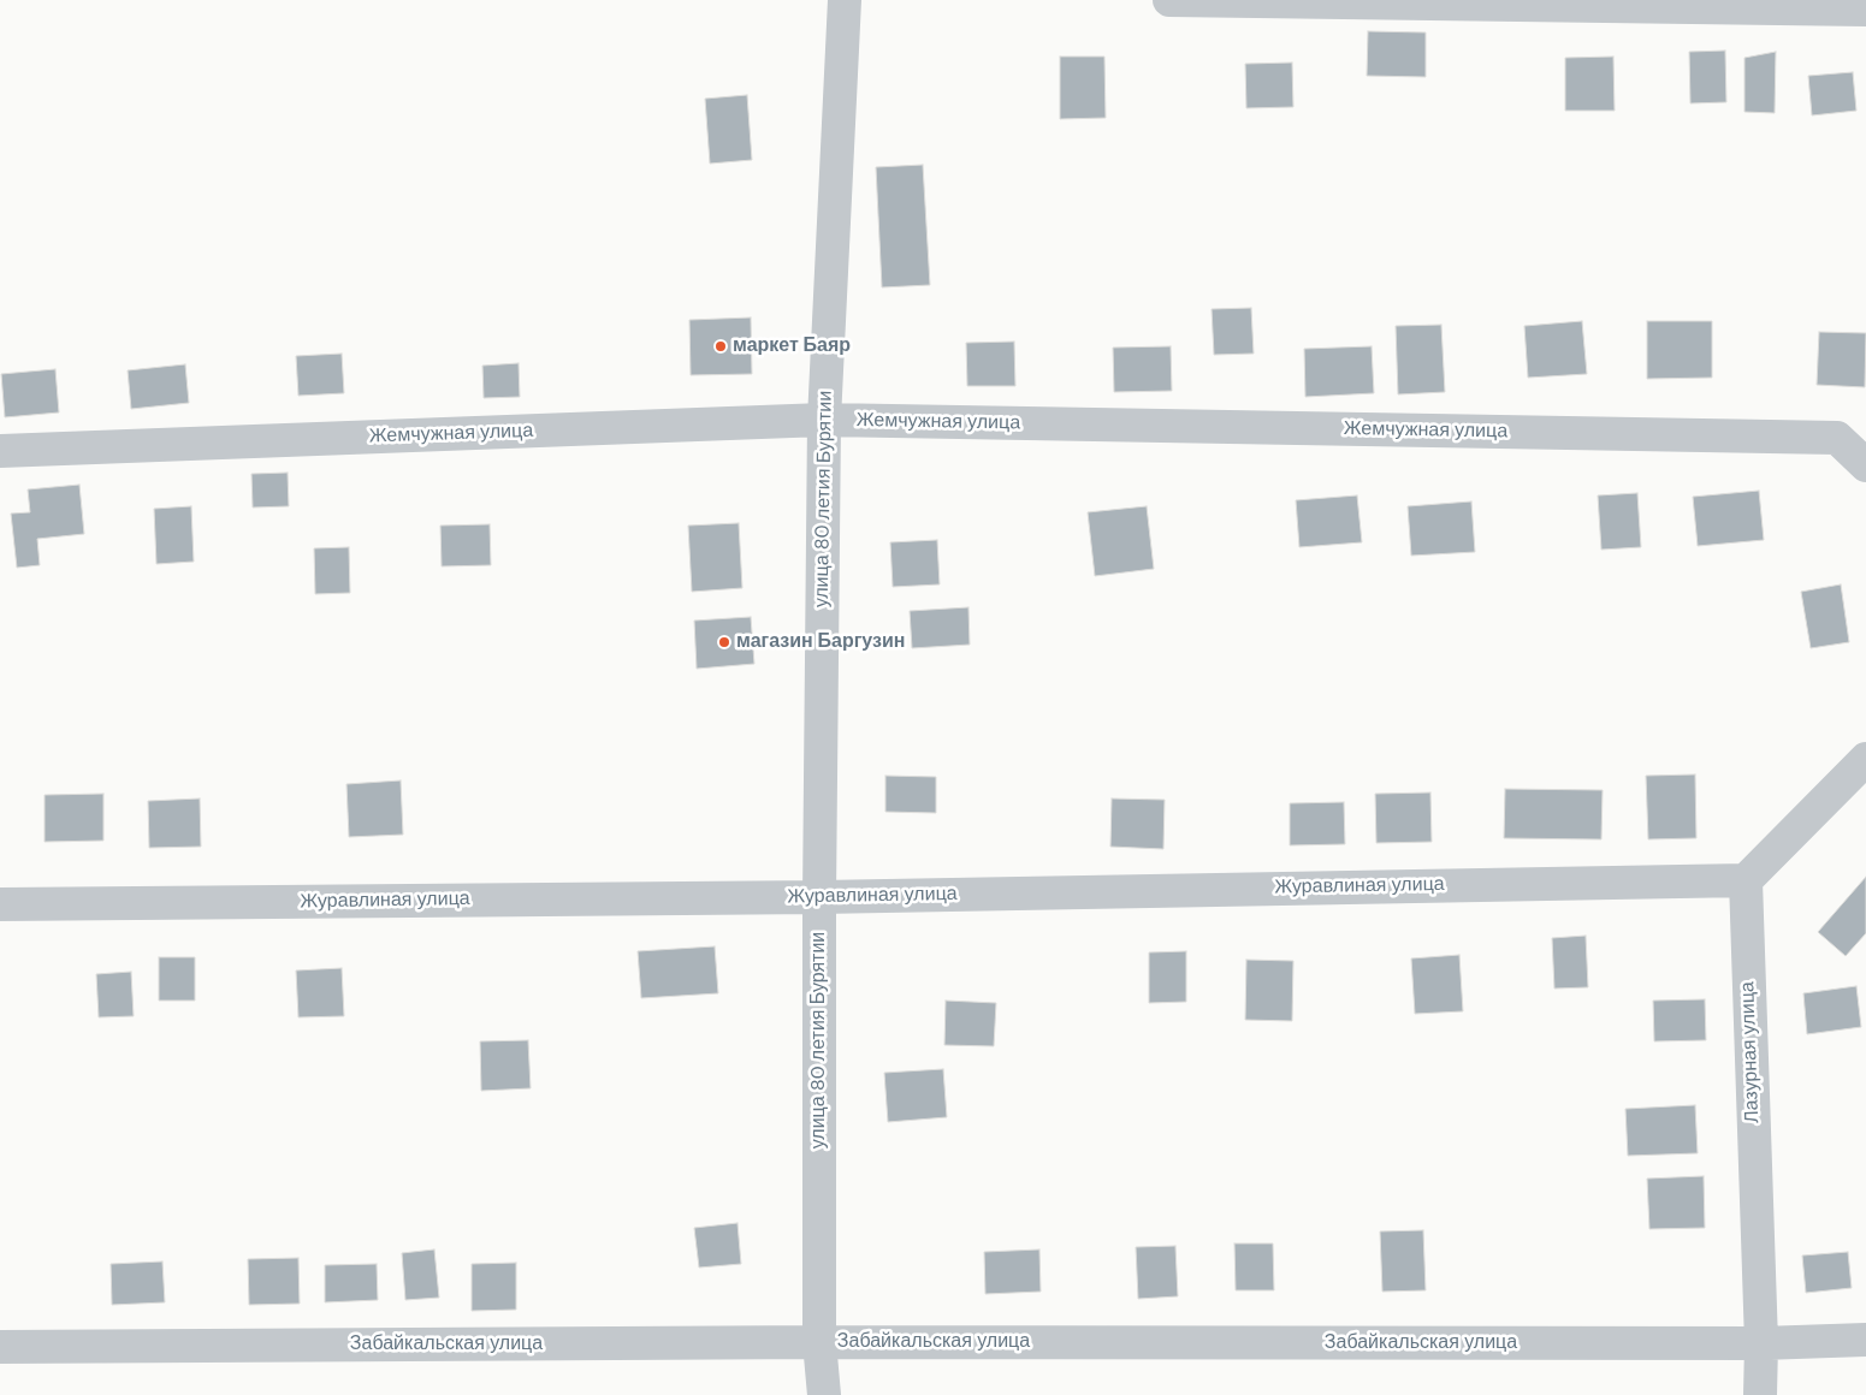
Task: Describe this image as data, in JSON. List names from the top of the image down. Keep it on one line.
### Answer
{"streets":{"street":["Жемчужная улица","улица 80 летия Бурятии","Журавлиная улица","Лазурная улица","Забайкальская улица"]},"crossings":[["Жемчужная улица","улица 80 летия Бурятии"],["улица 80 летия Бурятии","Журавлиная улица"],["улица 80 летия Бурятии","Забайкальская улица"],["Журавлиная улица","Лазурная улица"],["Лазурная улица","Забайкальская улица"]],"places":["маркет Баяр","магазин Баргузин"]}
